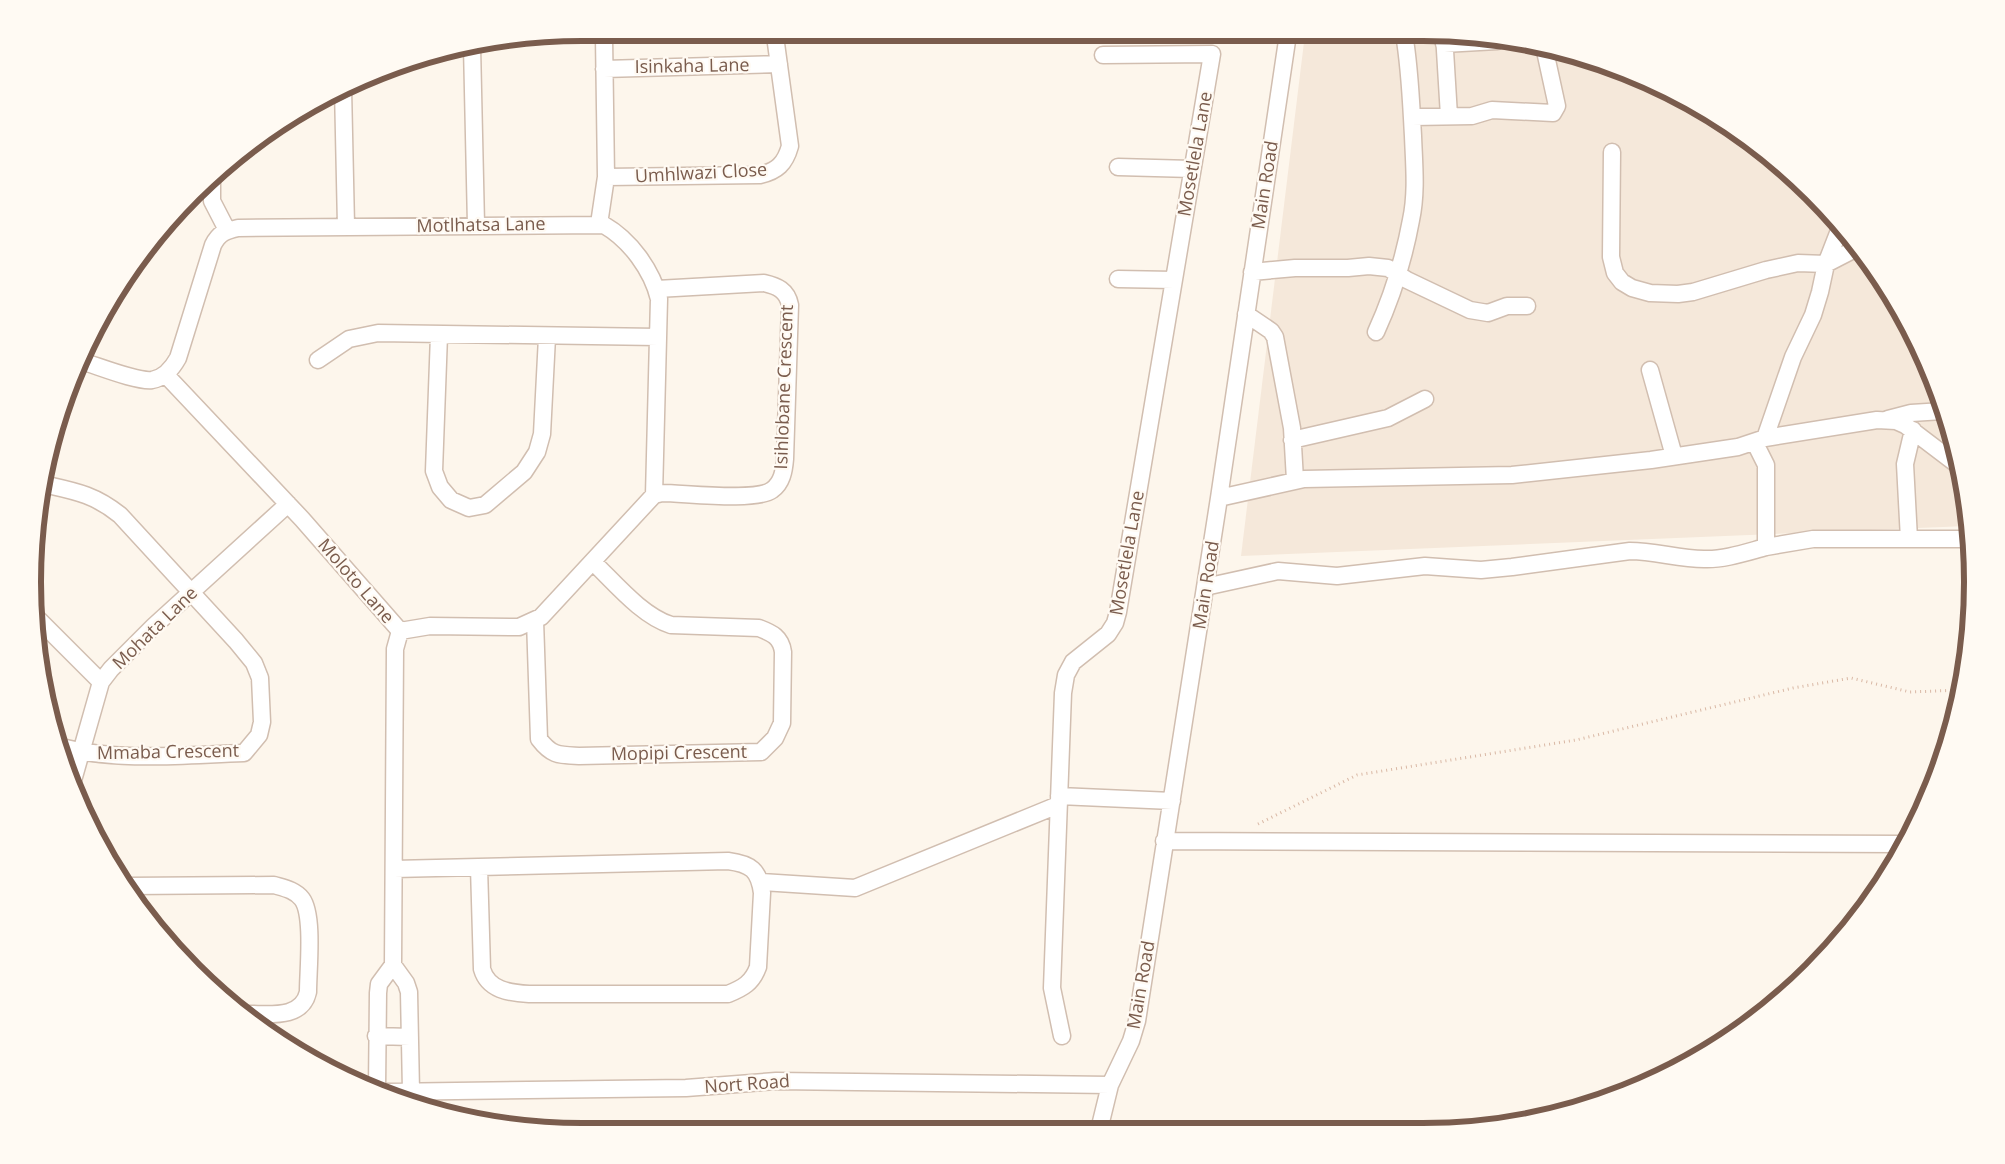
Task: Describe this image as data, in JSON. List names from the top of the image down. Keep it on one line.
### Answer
{"streets":{"street":["Isinkaha Lane","Mosetlela Lane","Umhlwazi Close","Main Road","Motlhatsa Lane","Isihlobane Crescent","Moloto Lane","Mohata Lane","Mmaba Crescent","Mopipi Crescent","Nort Road"]},"crossings":[["Isinkaha Lane","Umhlwazi Close"],["Main Road","Nort Road"],["Moloto Lane","Mohata Lane"],["Mohata Lane","Mmaba Crescent"]]}
